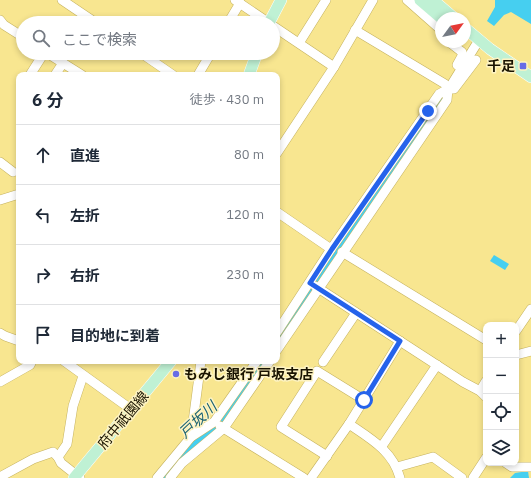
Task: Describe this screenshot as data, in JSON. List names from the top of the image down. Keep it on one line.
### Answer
{"streets":{"main road":["府中祇園線"]},"water":["戸坂川"],"places":{"transit":["千足"],"other":["もみじ銀行 戸坂支店"]},"north":"top right","page":{"search":"ここで検索","heading":["6 分","徒歩 · 430 m"],"list":[["直進","80 m"],["左折","120 m"],["右折","230 m"],"目的地に到着"],"map_buttons":["+","−"]}}
